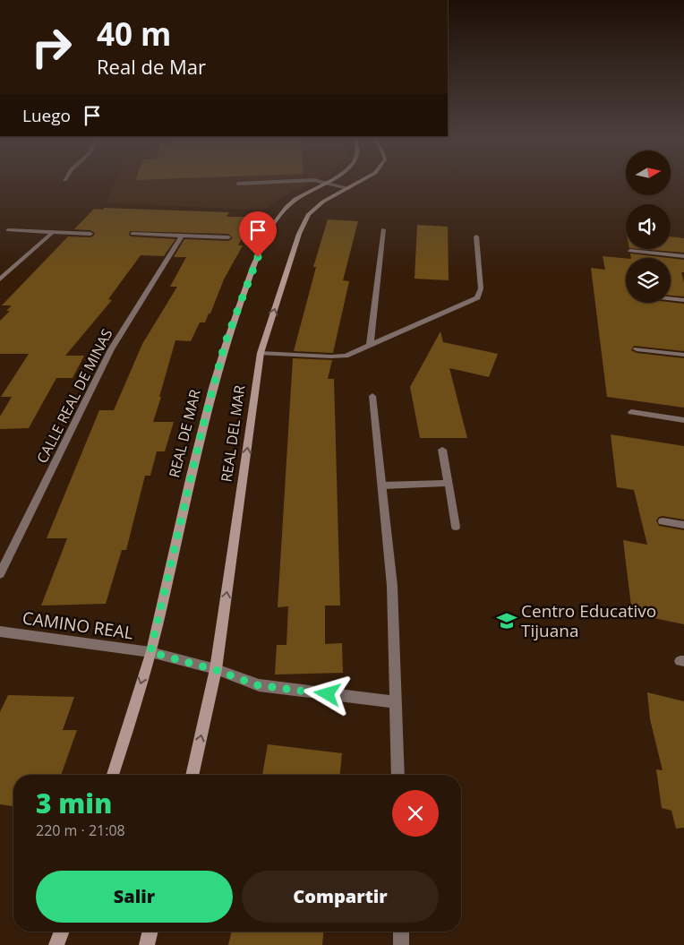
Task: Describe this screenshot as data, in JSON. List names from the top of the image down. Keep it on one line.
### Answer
{"streets":{"street":["CALLE REAL DE MINAS","REAL DE MAR","REAL DEL MAR","CAMINO REAL"]},"crossings":[["REAL DE MAR","CAMINO REAL"],["REAL DEL MAR","CAMINO REAL"]],"one_way":["REAL DEL MAR"],"places":{"school or university":["Centro Educativo Tijuana"]},"north":"right","page":{"turn":["40 m","Real de Mar"],"then":"Luego","heading":["3 min","220 m · 21:08"],"buttons":["Salir","Compartir"]}}
